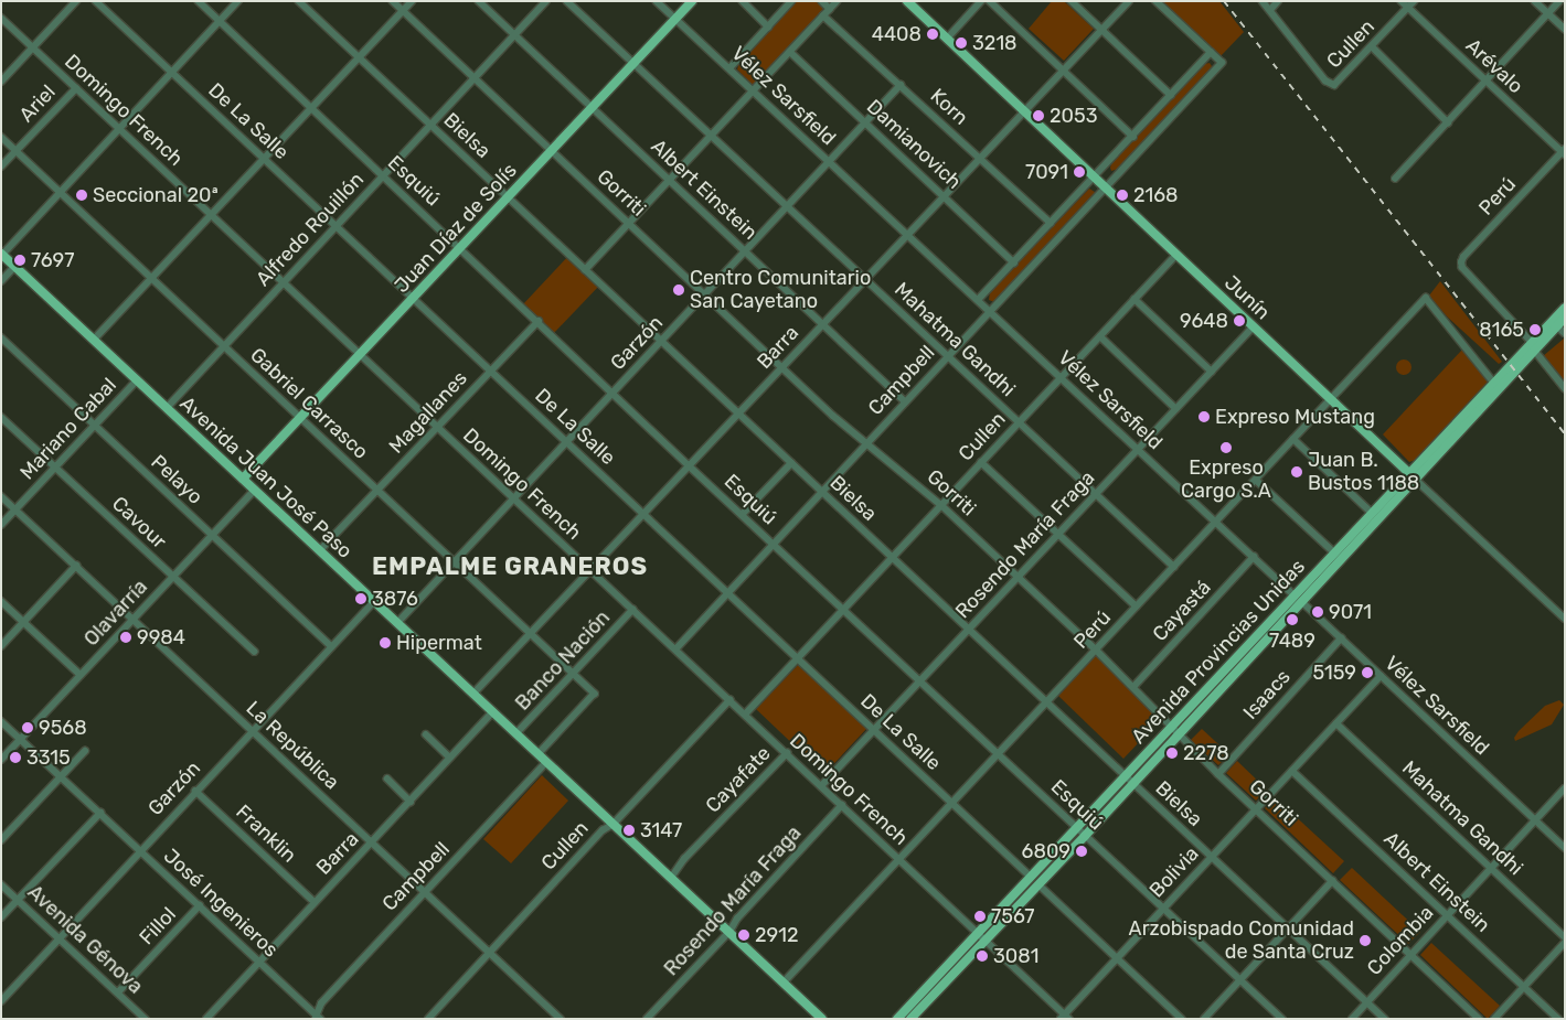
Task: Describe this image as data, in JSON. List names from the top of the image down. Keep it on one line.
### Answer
{"streets":{"main road":["Juan Díaz de Solís","Junín","Avenida Juan José Paso","Avenida Provincias Unidas"],"street":["Cullen","Arévalo","Vélez Sarsfield","Ariel","Korn","Domingo French","De La Salle","Bielsa","Damianovich","Esquiú","Albert Einstein","Gorriti","Perú","Alfredo Rouillón","Mahatma Gandhi","Garzón","Barra","Campbell","Gabriel Carrasco","Magallanes","Mariano Cabal","Pelayo","Cavour","Rosendo María Fraga","Cayastá","Olavarría","Banco Nación","Isaacs","La República","Cayafate","Franklin","Bolivia","José Ingenieros","Fillol","Avenida Génova","Colombia"]},"crossings":[["Cullen","Arévalo"],["Cullen","Vélez Sarsfield"],["Cullen","Domingo French"],["Cullen","De La Salle"],["Cullen","Bielsa"],["Cullen","Esquiú"],["Cullen","Gorriti"],["Cullen","Junín"],["Cullen","Mahatma Gandhi"],["Cullen","Avenida Juan José Paso"],["Cullen","La República"],["Arévalo","Perú"],["Vélez Sarsfield","Perú"],["Vélez Sarsfield","Juan Díaz de Solís"],["Vélez Sarsfield","Garzón"],["Vélez Sarsfield","Barra"],["Vélez Sarsfield","Campbell"],["Vélez Sarsfield","Rosendo María Fraga"],["Vélez Sarsfield","Cayastá"],["Vélez Sarsfield","Avenida Provincias Unidas"],["Vélez Sarsfield","Isaacs"],["Vélez Sarsfield","Bolivia"],["Vélez Sarsfield","Colombia"],["Ariel","Domingo French"],["Ariel","Gabriel Carrasco"],["Korn","Garzón"],["Korn","Barra"],["Domingo French","Perú"],["Domingo French","Juan Díaz de Solís"],["Domingo French","Alfredo Rouillón"],["Domingo French","Garzón"],["Domingo French","Barra"],["Domingo French","Campbell"],["Domingo French","Magallanes"],["Domingo French","Rosendo María Fraga"],["Domingo French","Avenida Provincias Unidas"],["Domingo French","Banco Nación"],["Domingo French","Cayafate"],["Domingo French","Bolivia"],["De La Salle","Perú"],["De La Salle","Juan Díaz de Solís"],["De La Salle","Alfredo Rouillón"],["De La Salle","Garzón"],["De La Salle","Barra"],["De La Salle","Campbell"],["De La Salle","Magallanes"],["De La Salle","Rosendo María Fraga"],["De La Salle","Avenida Provincias Unidas"],["Bielsa","Perú"],["Bielsa","Juan Díaz de Solís"],["Bielsa","Alfredo Rouillón"],["Bielsa","Garzón"],["Bielsa","Barra"],["Bielsa","Campbell"],["Bielsa","Rosendo María Fraga"],["Bielsa","Avenida Provincias Unidas"],["Bielsa","Bolivia"],["Bielsa","Colombia"],["Damianovich","Garzón"],["Damianovich","Barra"],["Esquiú","Perú"],["Esquiú","Juan Díaz de Solís"],["Esquiú","Alfredo Rouillón"],["Esquiú","Garzón"],["Esquiú","Barra"],["Esquiú","Campbell"],["Esquiú","Magallanes"],["Esquiú","Rosendo María Fraga"],["Esquiú","Avenida Provincias Unidas"],["Esquiú","Bolivia"],["Albert Einstein","Juan Díaz de Solís"],["Albert Einstein","Alfredo Rouillón"],["Albert Einstein","Garzón"],["Albert Einstein","Barra"],["Albert Einstein","Campbell"],["Albert Einstein","Bolivia"],["Albert Einstein","Colombia"],["Gorriti","Perú"],["Gorriti","Juan Díaz de Solís"],["Gorriti","Alfredo Rouillón"],["Gorriti","Garzón"],["Gorriti","Barra"],["Gorriti","Campbell"],["Gorriti","Rosendo María Fraga"],["Gorriti","Cayastá"],["Gorriti","Avenida Provincias Unidas"],["Gorriti","Isaacs"],["Gorriti","Bolivia"],["Gorriti","Colombia"],["Perú","Junín"],["Perú","Mahatma Gandhi"],["Perú","Avenida Juan José Paso"],["Perú","Avenida Provincias Unidas"],["Juan Díaz de Solís","Mahatma Gandhi"],["Juan Díaz de Solís","Gabriel Carrasco"],["Juan Díaz de Solís","Avenida Juan José Paso"],["Alfredo Rouillón","Gabriel Carrasco"],["Alfredo Rouillón","Avenida Juan José Paso"],["Junín","Barra"],["Junín","Campbell"],["Junín","Rosendo María Fraga"],["Junín","Avenida Provincias Unidas"],["Mahatma Gandhi","Garzón"],["Mahatma Gandhi","Barra"],["Mahatma Gandhi","Campbell"],["Mahatma Gandhi","Rosendo María Fraga"],["Mahatma Gandhi","Bolivia"],["Mahatma Gandhi","Colombia"],["Garzón","Gabriel Carrasco"],["Garzón","Avenida Juan José Paso"],["Garzón","Pelayo"],["Garzón","La República"],["Garzón","Franklin"],["Garzón","José Ingenieros"],["Garzón","Avenida Génova"],["Barra","Gabriel Carrasco"],["Barra","Avenida Juan José Paso"],["Barra","La República"],["Barra","Franklin"],["Barra","José Ingenieros"],["Campbell","Avenida Juan José Paso"],["Campbell","La República"],["Campbell","José Ingenieros"],["Gabriel Carrasco","Magallanes"],["Gabriel Carrasco","Avenida Juan José Paso"],["Gabriel Carrasco","Banco Nación"],["Magallanes","Avenida Juan José Paso"],["Mariano Cabal","Avenida Juan José Paso"],["Mariano Cabal","Pelayo"],["Mariano Cabal","Cavour"],["Mariano Cabal","La República"],["Avenida Juan José Paso","Rosendo María Fraga"],["Avenida Juan José Paso","Olavarría"],["Avenida Juan José Paso","Banco Nación"],["Avenida Juan José Paso","Cayafate"],["Pelayo","Olavarría"],["Cavour","Olavarría"],["Olavarría","La República"],["Olavarría","José Ingenieros"],["José Ingenieros","Fillol"],["Fillol","Avenida Génova"]],"districts":["EMPALME GRANEROS"],"places":["4408","3218","2053","7091","Seccional 20ª","2168","7697","Centro Comunitario San Cayetano","9648","8165","Expreso Mustang","Expreso Cargo S.A","Juan B. Bustos 1188","3876","9071","7489","9984","Hipermat","5159","9568","2278","3315","3147","6809","7567","2912","Arzobispado Comunidad de Santa Cruz","3081"]}
